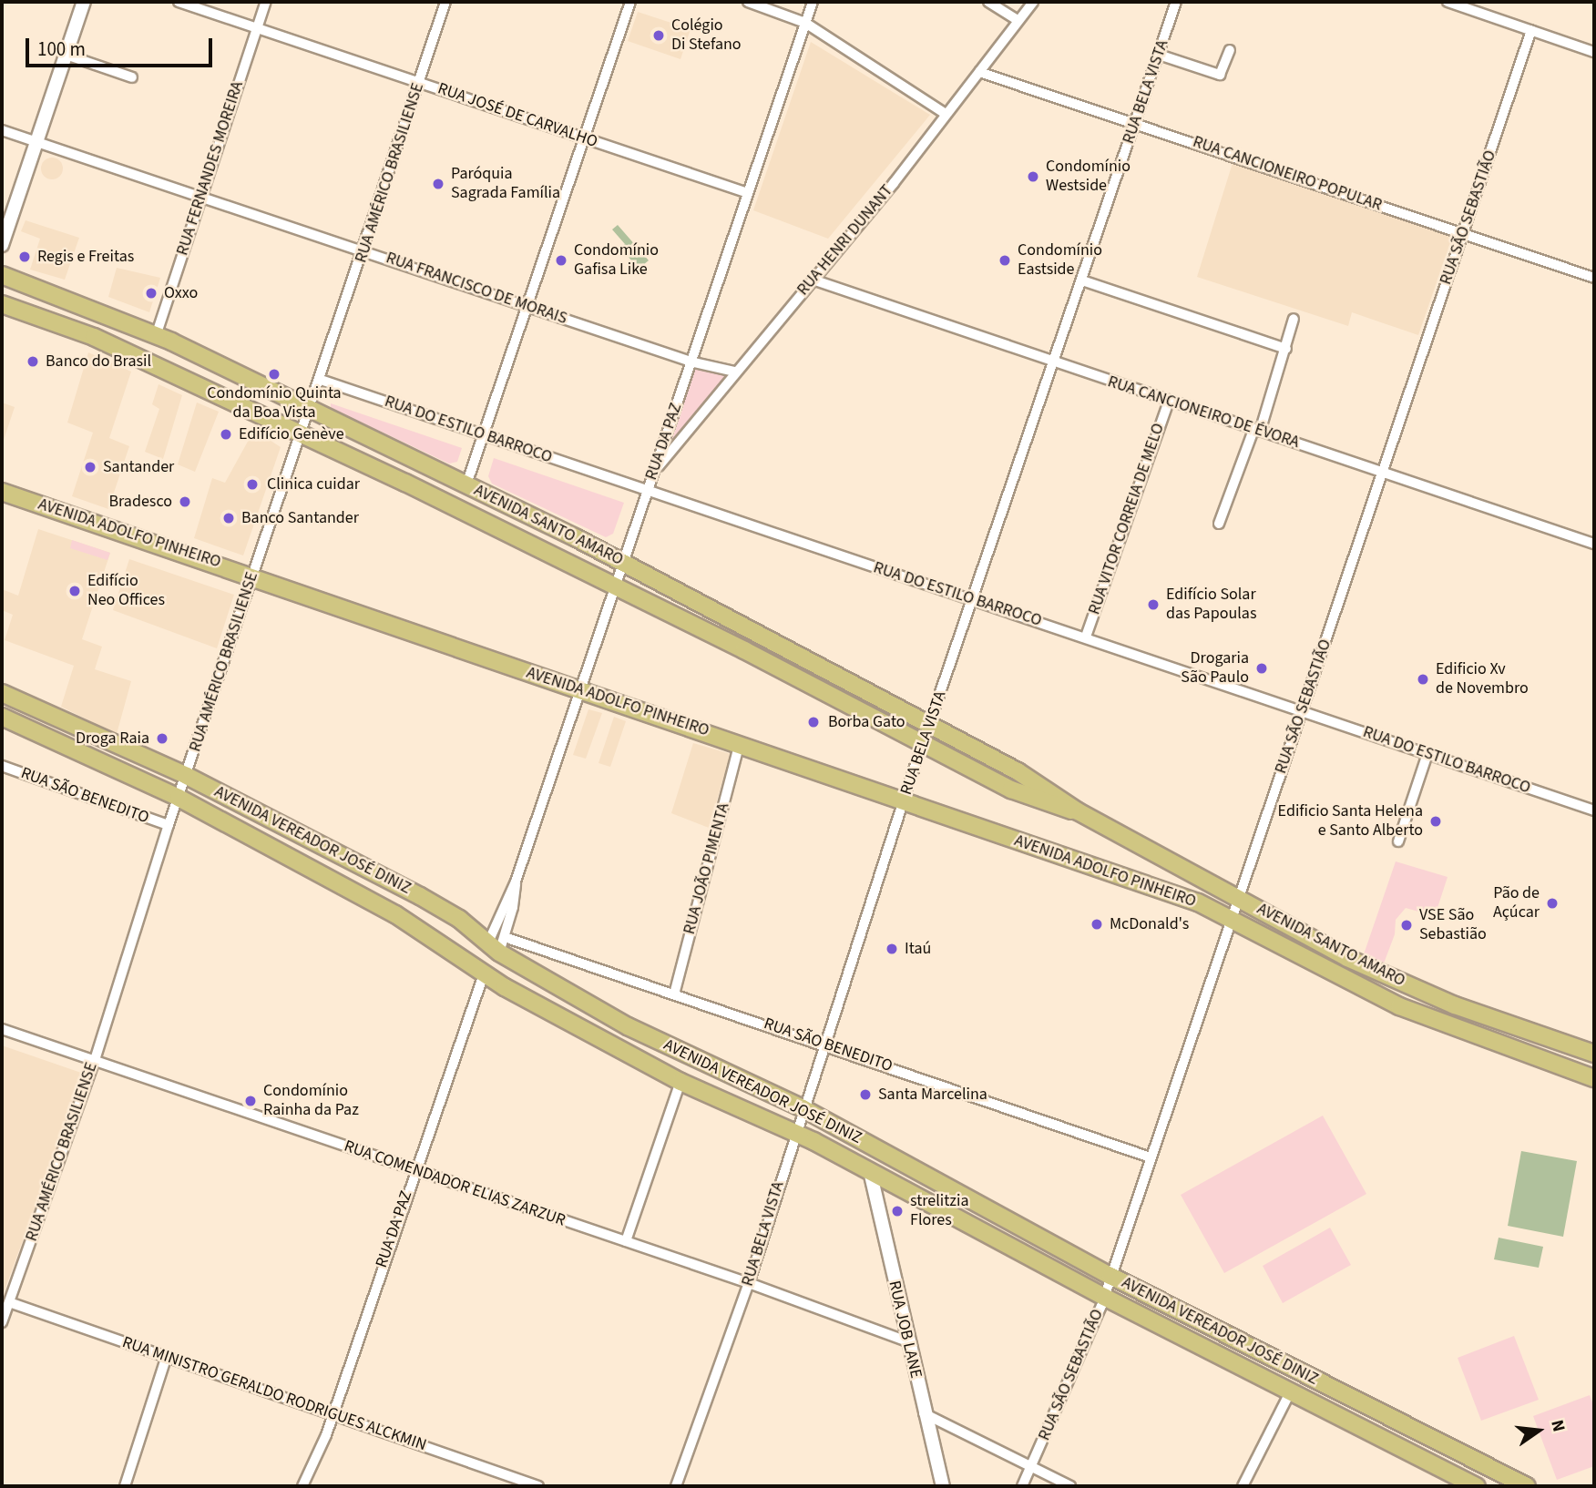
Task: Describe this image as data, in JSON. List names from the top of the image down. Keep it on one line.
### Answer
{"streets":{"main road":["AVENIDA SANTO AMARO","AVENIDA ADOLFO PINHEIRO","AVENIDA VEREADOR JOSÉ DINIZ"],"street":["RUA BELA VISTA","RUA JOSÉ DE CARVALHO","RUA FERNANDES MOREIRA","RUA AMÉRICO BRASILIENSE","RUA CANCIONEIRO POPULAR","RUA SÃO SEBASTIÃO","RUA HENRI DUNANT","RUA FRANCISCO DE MORAIS","RUA CANCIONEIRO DE ÉVORA","RUA DO ESTILO BARROCO","RUA DA PAZ","RUA VITOR CORREIA DE MELO","RUA SÃO BENEDITO","RUA JOÃO PIMENTA","RUA COMENDADOR ELIAS ZARZUR","RUA JOB LANE","RUA MINISTRO GERALDO RODRIGUES ALCKMIN"]},"crossings":[["RUA BELA VISTA","RUA CANCIONEIRO POPULAR"],["RUA BELA VISTA","RUA CANCIONEIRO DE ÉVORA"],["RUA BELA VISTA","RUA DO ESTILO BARROCO"],["RUA BELA VISTA","AVENIDA SANTO AMARO"],["RUA BELA VISTA","AVENIDA ADOLFO PINHEIRO"],["RUA BELA VISTA","RUA SÃO BENEDITO"],["RUA BELA VISTA","AVENIDA VEREADOR JOSÉ DINIZ"],["RUA BELA VISTA","RUA COMENDADOR ELIAS ZARZUR"],["RUA JOSÉ DE CARVALHO","RUA FERNANDES MOREIRA"],["RUA JOSÉ DE CARVALHO","RUA AMÉRICO BRASILIENSE"],["RUA JOSÉ DE CARVALHO","RUA DA PAZ"],["RUA FERNANDES MOREIRA","RUA FRANCISCO DE MORAIS"],["RUA FERNANDES MOREIRA","AVENIDA SANTO AMARO"],["RUA AMÉRICO BRASILIENSE","RUA FRANCISCO DE MORAIS"],["RUA AMÉRICO BRASILIENSE","RUA DO ESTILO BARROCO"],["RUA AMÉRICO BRASILIENSE","AVENIDA SANTO AMARO"],["RUA AMÉRICO BRASILIENSE","AVENIDA ADOLFO PINHEIRO"],["RUA AMÉRICO BRASILIENSE","RUA SÃO BENEDITO"],["RUA AMÉRICO BRASILIENSE","AVENIDA VEREADOR JOSÉ DINIZ"],["RUA AMÉRICO BRASILIENSE","RUA COMENDADOR ELIAS ZARZUR"],["RUA AMÉRICO BRASILIENSE","RUA MINISTRO GERALDO RODRIGUES ALCKMIN"],["RUA CANCIONEIRO POPULAR","RUA SÃO SEBASTIÃO"],["RUA CANCIONEIRO POPULAR","RUA HENRI DUNANT"],["RUA SÃO SEBASTIÃO","RUA CANCIONEIRO DE ÉVORA"],["RUA SÃO SEBASTIÃO","RUA DO ESTILO BARROCO"],["RUA SÃO SEBASTIÃO","AVENIDA SANTO AMARO"],["RUA SÃO SEBASTIÃO","AVENIDA ADOLFO PINHEIRO"],["RUA SÃO SEBASTIÃO","RUA SÃO BENEDITO"],["RUA SÃO SEBASTIÃO","AVENIDA VEREADOR JOSÉ DINIZ"],["RUA HENRI DUNANT","RUA FRANCISCO DE MORAIS"],["RUA HENRI DUNANT","RUA CANCIONEIRO DE ÉVORA"],["RUA HENRI DUNANT","RUA DA PAZ"],["RUA FRANCISCO DE MORAIS","RUA DA PAZ"],["RUA CANCIONEIRO DE ÉVORA","RUA VITOR CORREIA DE MELO"],["RUA DO ESTILO BARROCO","RUA DA PAZ"],["RUA DO ESTILO BARROCO","RUA VITOR CORREIA DE MELO"],["RUA DA PAZ","AVENIDA SANTO AMARO"],["RUA DA PAZ","AVENIDA ADOLFO PINHEIRO"],["RUA DA PAZ","RUA SÃO BENEDITO"],["RUA DA PAZ","AVENIDA VEREADOR JOSÉ DINIZ"],["RUA DA PAZ","RUA COMENDADOR ELIAS ZARZUR"],["RUA DA PAZ","RUA MINISTRO GERALDO RODRIGUES ALCKMIN"],["AVENIDA SANTO AMARO","AVENIDA ADOLFO PINHEIRO"],["AVENIDA ADOLFO PINHEIRO","RUA JOÃO PIMENTA"],["RUA SÃO BENEDITO","AVENIDA VEREADOR JOSÉ DINIZ"],["RUA SÃO BENEDITO","RUA JOÃO PIMENTA"],["AVENIDA VEREADOR JOSÉ DINIZ","RUA JOB LANE"],["RUA COMENDADOR ELIAS ZARZUR","RUA JOB LANE"]],"places":["Colégio Di Stefano","Condomínio Westside","Paróquia Sagrada Família","Regis e Freitas","Condomínio Gafisa Like","Condomínio Eastside","Oxxo","Banco do Brasil","Condomínio Quinta da Boa Vista","Edifício Genève","Santander","Clinica cuidar","Bradesco","Banco Santander","Edifício Neo Offices","Edifício Solar das Papoulas","Drogaria São Paulo","Edificio Xv de Novembro","Borba Gato","Droga Raia","Edificio Santa Helena e Santo Alberto","Pão de Açúcar","McDonald's","VSE São Sebastião","Itaú","Santa Marcelina","Condomínio Rainha da Paz","strelitzia Flores"],"scale_bar":"100 m","north":"right"}
